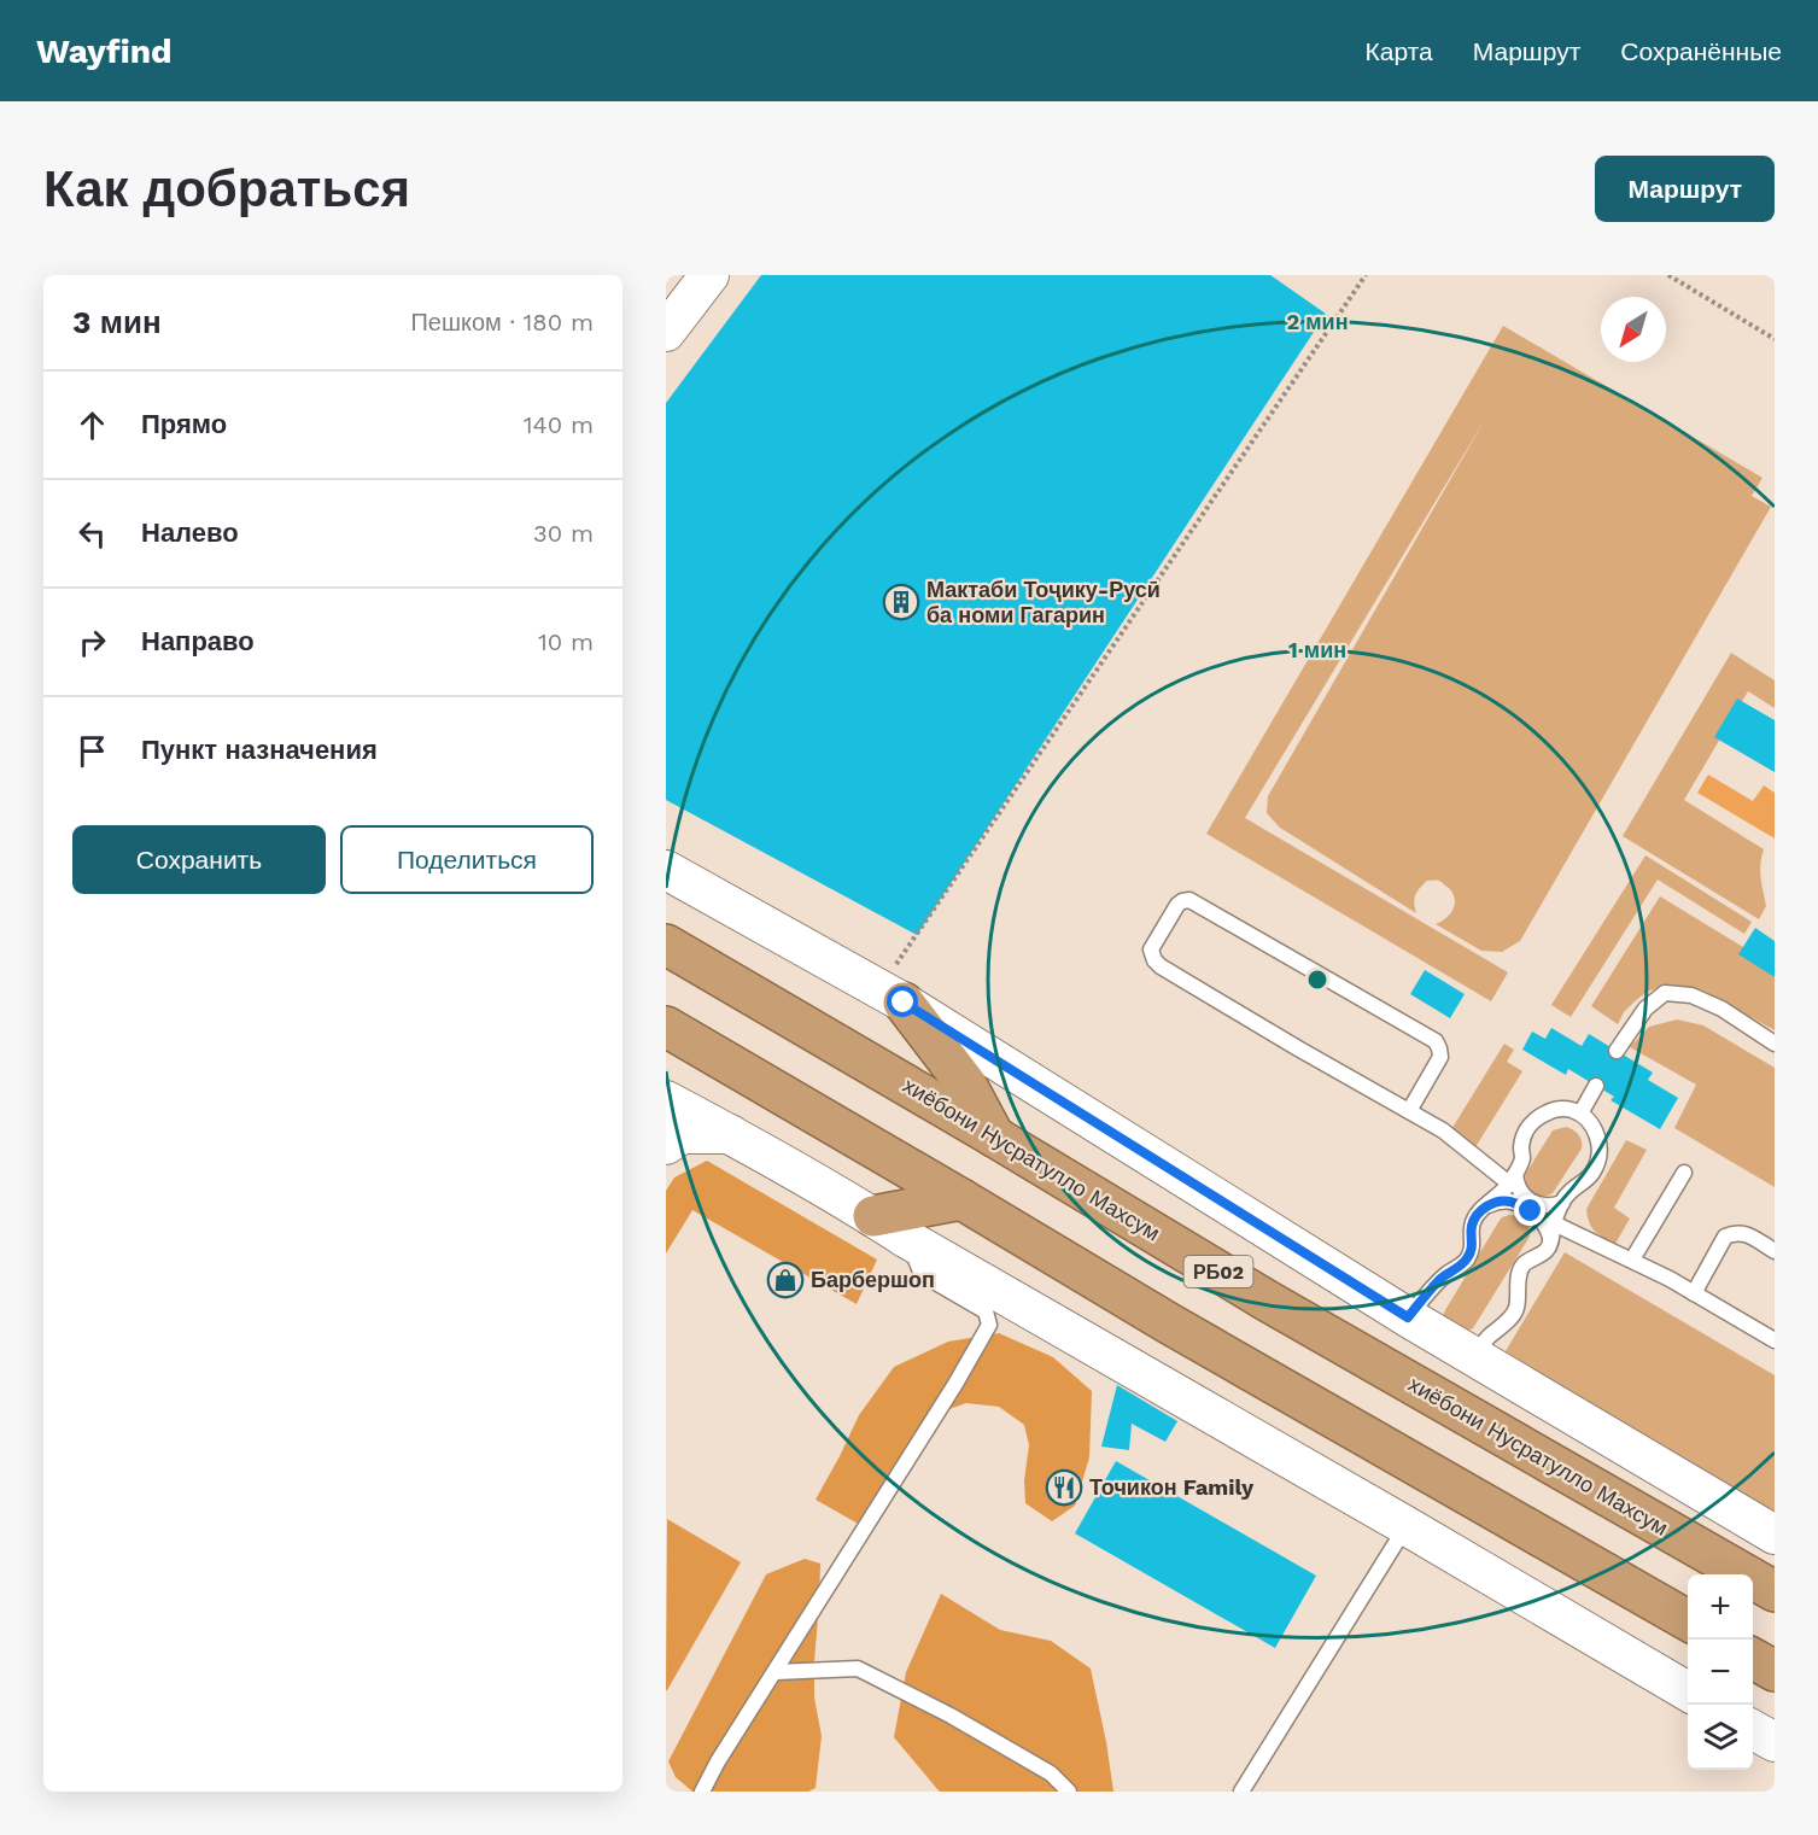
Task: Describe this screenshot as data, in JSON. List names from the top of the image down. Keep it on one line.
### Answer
{"streets":{"highway":["хиёбони Нусратулло Махсум","РБ02"]},"places":{"building":["Мактаби Тоҷику-Русӣ ба номи Гагарин"],"shop":["Барбершоп"],"restaurant":["Точикон Family"]},"north":"bottom left","page":{"header":"Wayfind","nav":["Карта","Маршрут","Сохранённые"],"buttons":["Маршрут",["Сохранить","Поделиться"]],"title":"Как добраться","heading":["3 мин","Пешком · 180 m"],"list":[["Прямо","140 m"],["Налево","30 m"],["Направо","10 m"],"Пункт назначения"],"map_buttons":["+","−"]},"rings":["2 мин","1 мин"]}
